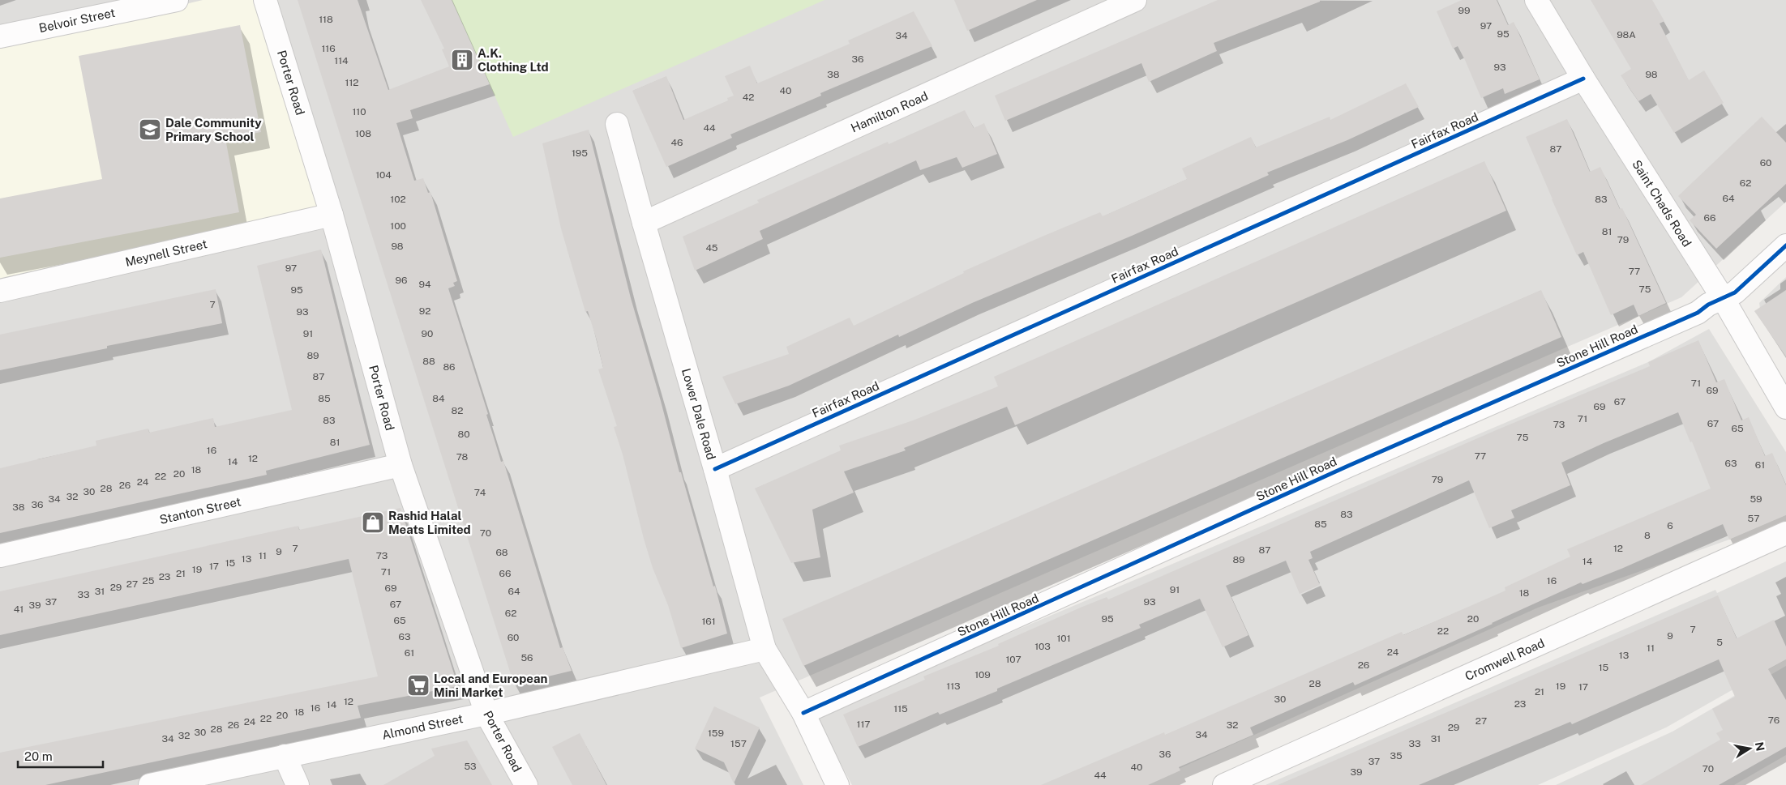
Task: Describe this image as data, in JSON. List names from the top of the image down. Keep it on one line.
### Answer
{"streets":{"street":["Belvoir Street","Porter Road","Hamilton Road","Fairfax Road","Saint Chads Road","Meynell Street","Stone Hill Road","Lower Dale Road","Stanton Street","Cromwell Road","Almond Street"]},"crossings":[["Porter Road","Meynell Street"],["Porter Road","Stanton Street"],["Porter Road","Almond Street"],["Hamilton Road","Lower Dale Road"],["Fairfax Road","Saint Chads Road"],["Fairfax Road","Lower Dale Road"],["Saint Chads Road","Stone Hill Road"],["Stone Hill Road","Lower Dale Road"],["Lower Dale Road","Almond Street"]],"places":{"building":["A.K. Clothing Ltd"],"school or university":["Dale Community Primary School"],"shop":["Rashid Halal Meats Limited"],"supermarket":["Local and European Mini Market"]},"house_numbers":["99","118","97","95","98A","34","116","36","114","93","38","98","112","40","42","110","44","108","46","87","195","60","104","62","64","102","83","66","100","81","79","98","45","97","77","96","94","75","95","7","92","93","91","90","89","88","86","87","71","69","85","84","67","69","82","71","83","67","73","65","80","75","81","16","77","78","12","14","63","61","18","20","22","79","24","26","28","30","74","32","34","59","36","38","83","57","85","6","70","8","7","12","87","9","68","11","73","13","89","14","15","17","19","71","21","66","23","25","16","27","29","69","91","31","64","18","33","37","93","67","39","41","62","95","20","65","161","7","22","9","63","60","101","5","103","11","24","61","13","56","107","26","15","109","28","113","19","17","21","30","12","23","14","16","115","18","20","22","76","27","24","117","26","32","29","28","30","159","34","32","34","31","157","33","36","35","37","53","40","70","39","44"],"scale_bar":"20 m","north":"right"}
